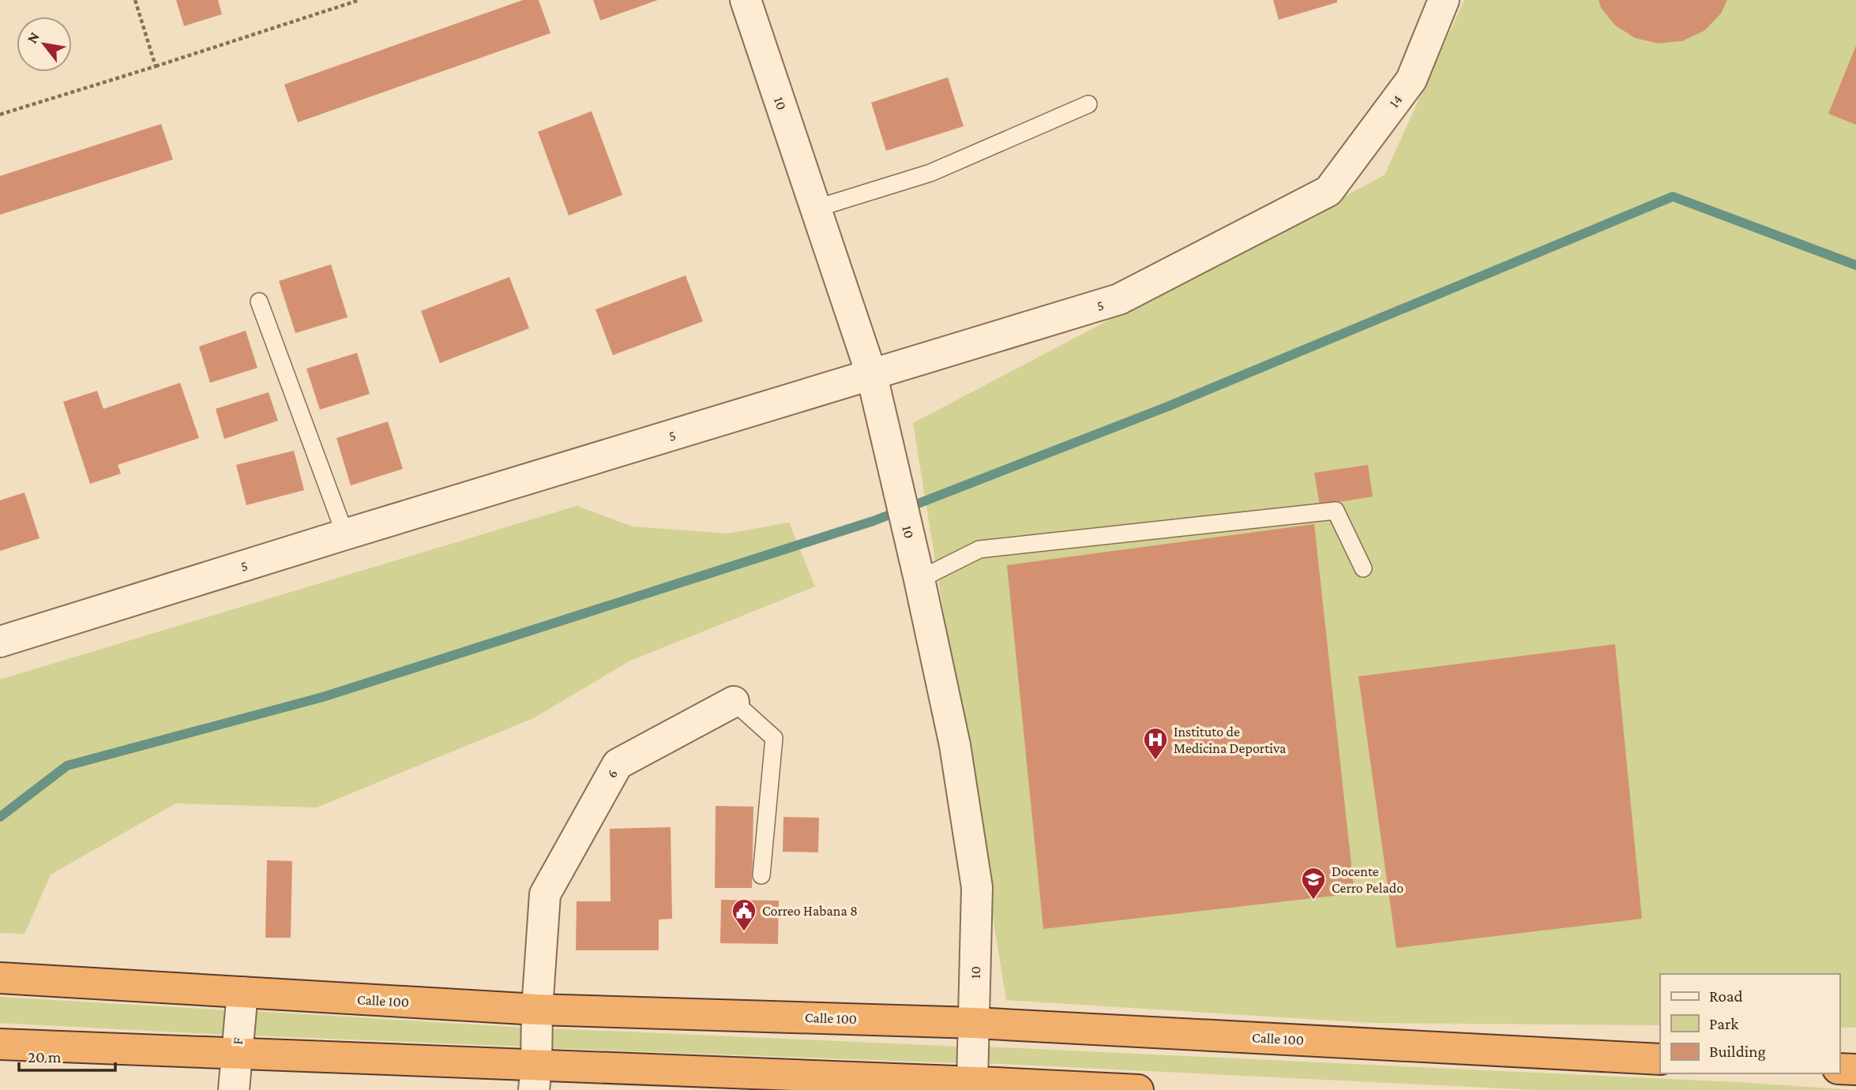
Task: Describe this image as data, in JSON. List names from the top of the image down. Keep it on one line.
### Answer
{"streets":{"highway":["Calle 100"],"street":["14","10","5","6","F"]},"crossings":[["14","5"],["10","5"],["10","Calle 100"],["6","Calle 100"],["Calle 100","F"]],"places":{"hospital":["Instituto de Medicina Deportiva"],"school or university":["Docente Cerro Pelado"],"public building":["Correo Habana 8"]},"legend":["Road","Park","Building"],"scale_bar":"20 m","north":"top left"}
